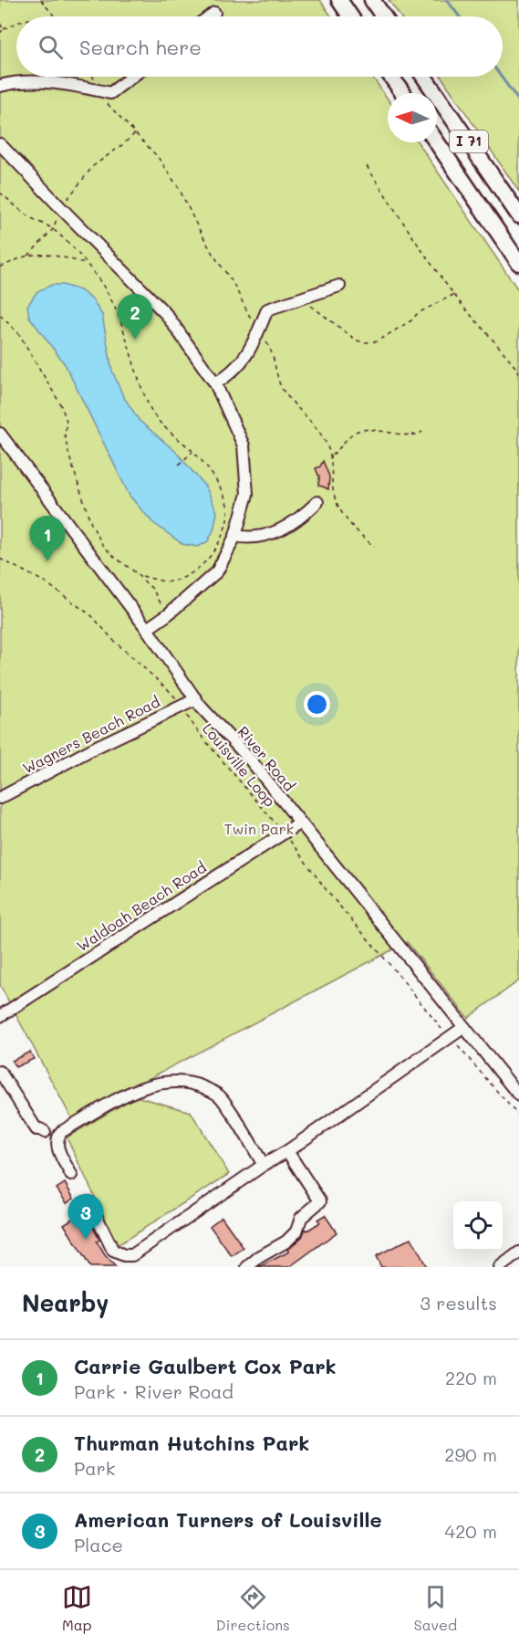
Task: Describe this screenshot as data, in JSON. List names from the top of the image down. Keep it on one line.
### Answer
{"streets":{"highway":["I 71"],"street":["Wagners Beach Road","River Road","Waldoah Beach Road"],"path":["Louisville Loop"]},"crossings":[["Wagners Beach Road","River Road"],["Wagners Beach Road","Louisville Loop"],["River Road","Waldoah Beach Road"],["Louisville Loop","Waldoah Beach Road"]],"parks":["Twin Park"],"north":"left","page":{"search":"Search here","pins":["2","1","3"],"heading":["Nearby","3 results"],"list":[{"mark":"1","name":"Carrie Gaulbert Cox Park","note":"Park · River Road","value":"220 m"},{"mark":"2","name":"Thurman Hutchins Park","note":"Park","value":"290 m"},{"mark":"3","name":"American Turners of Louisville","note":"Place","value":"420 m"}],"nav":["Map","Directions","Saved"]}}
